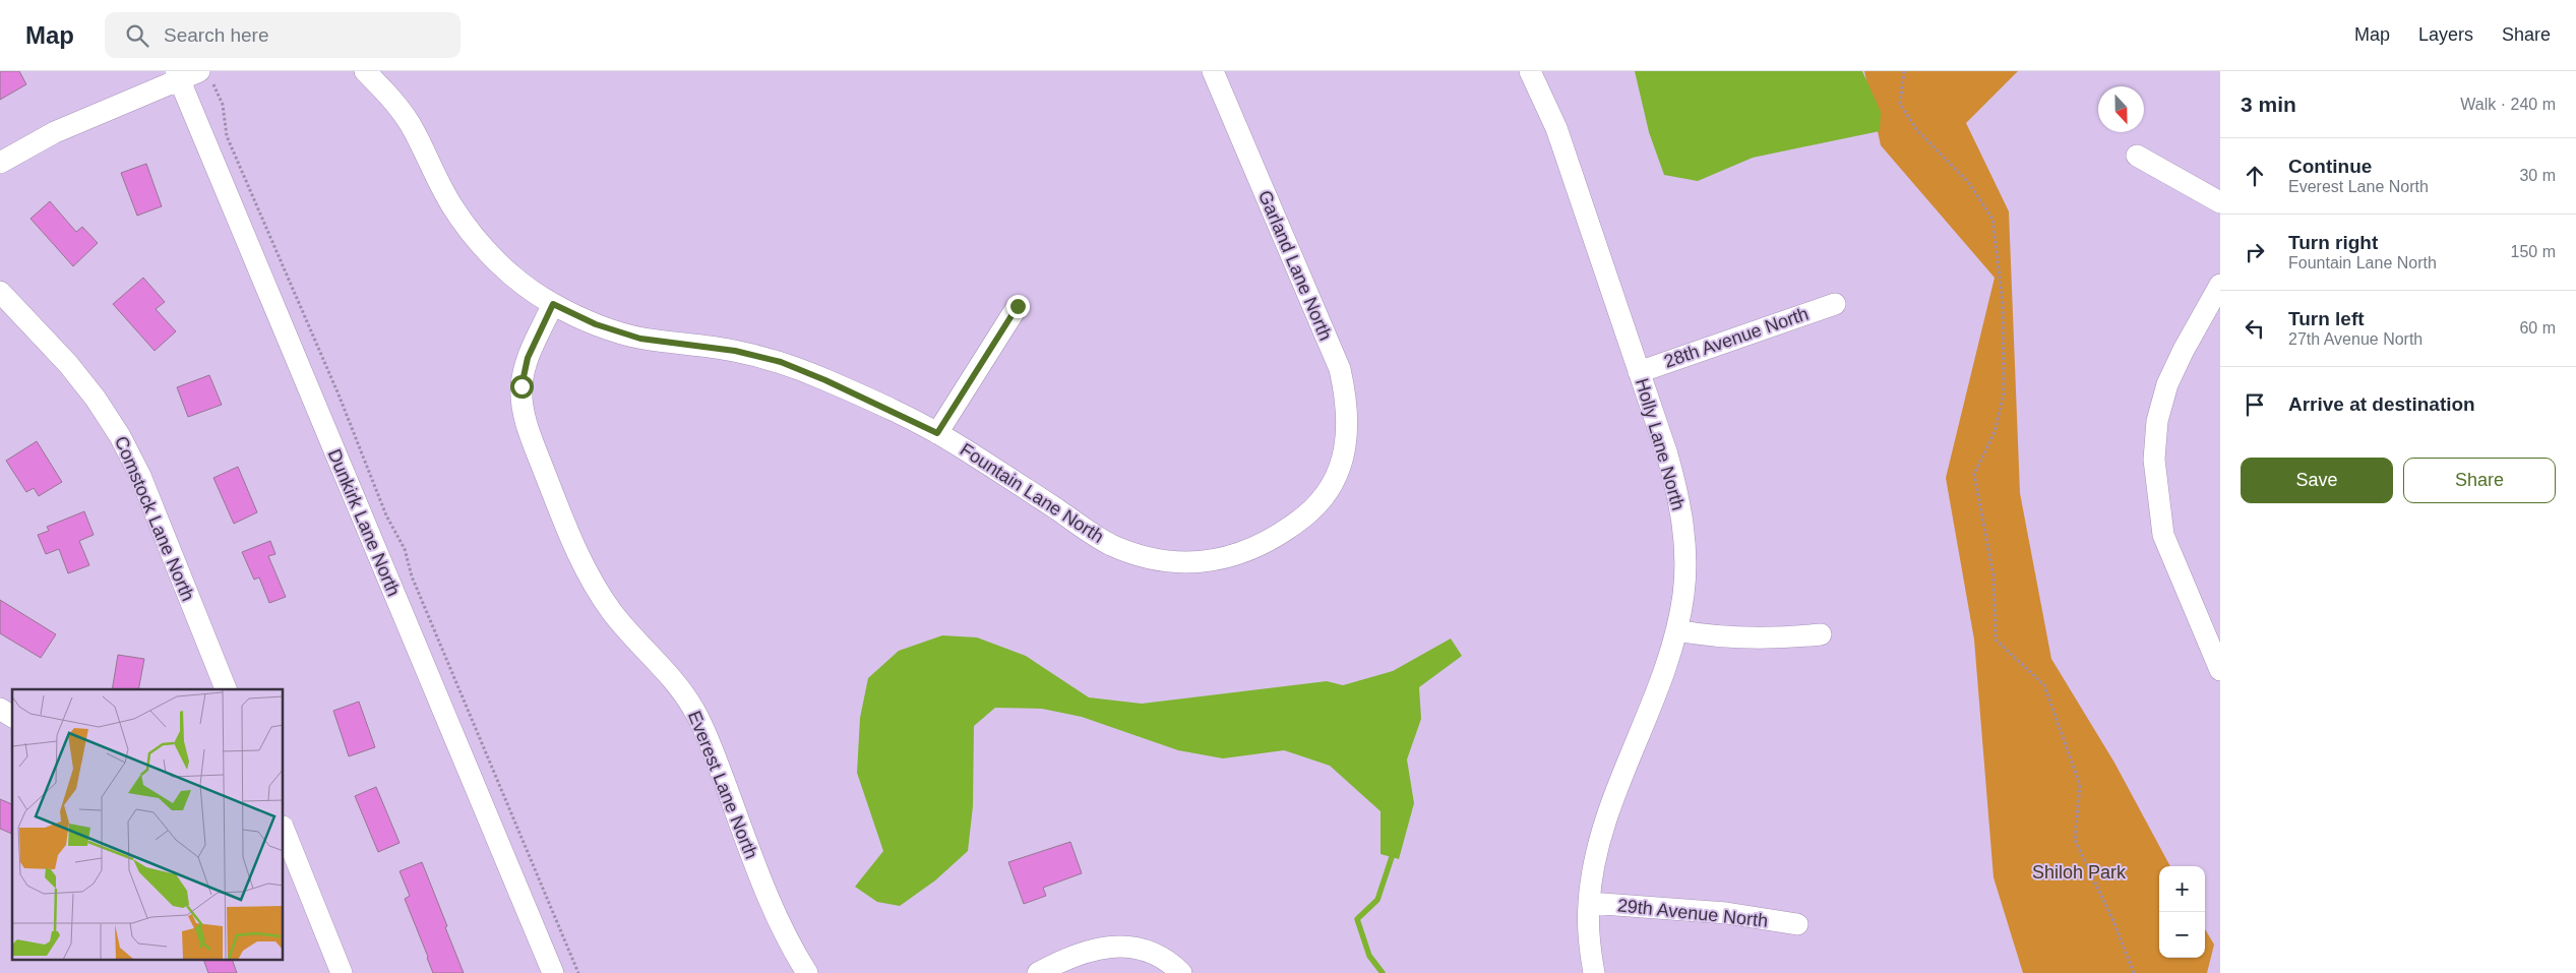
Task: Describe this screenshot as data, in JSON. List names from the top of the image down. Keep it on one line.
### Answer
{"streets":{"street":["Garland Lane North","28th Avenue North","Holly Lane North","Fountain Lane North","Comstock Lane North","Dunkirk Lane North","Everest Lane North","29th Avenue North"]},"crossings":[["Garland Lane North","Fountain Lane North"],["28th Avenue North","Holly Lane North"],["Holly Lane North","29th Avenue North"],["Fountain Lane North","Everest Lane North"]],"parks":["Shiloh Park"],"north":"bottom","page":{"header":"Map","search":"Search here","nav":["Map","Layers","Share"],"heading":["3 min","Walk · 240 m"],"list":[["Continue","Everest Lane North","30 m"],["Turn right","Fountain Lane North","150 m"],["Turn left","27th Avenue North","60 m"],"Arrive at destination"],"buttons":["Save","Share"],"map_buttons":["+","−"]}}
